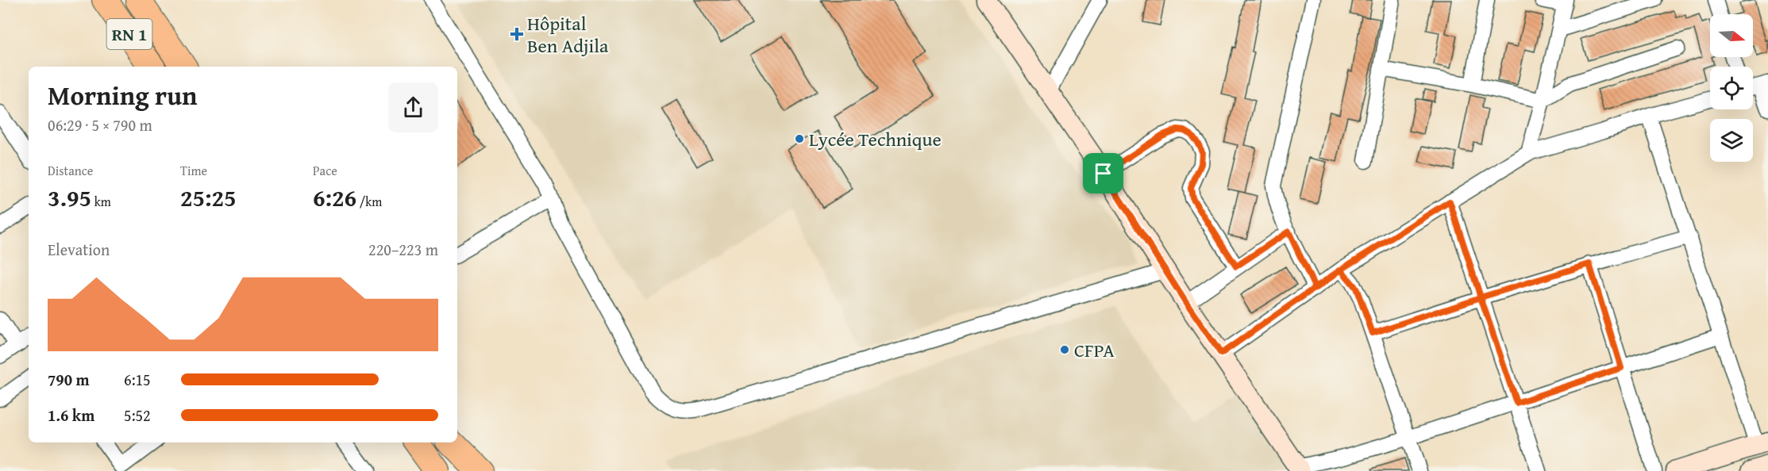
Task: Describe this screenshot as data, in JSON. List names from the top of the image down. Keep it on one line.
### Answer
{"streets":{"highway":["RN 1"]},"places":{"health":["Hôpital Ben Adjila"],"other":["Lycée Technique","CFPA"]},"north":"right","page":{"heading":["Morning run","06:29 · 5 × 790 m"],"stats":[["Distance","3.95 km"],["Time","25:25"],["Pace","6:26 /km"]],"chart":["Elevation","220–223 m"],"list":[{"name":"790 m","note":"6:15"},{"name":"1.6 km","note":"5:52"}]}}
